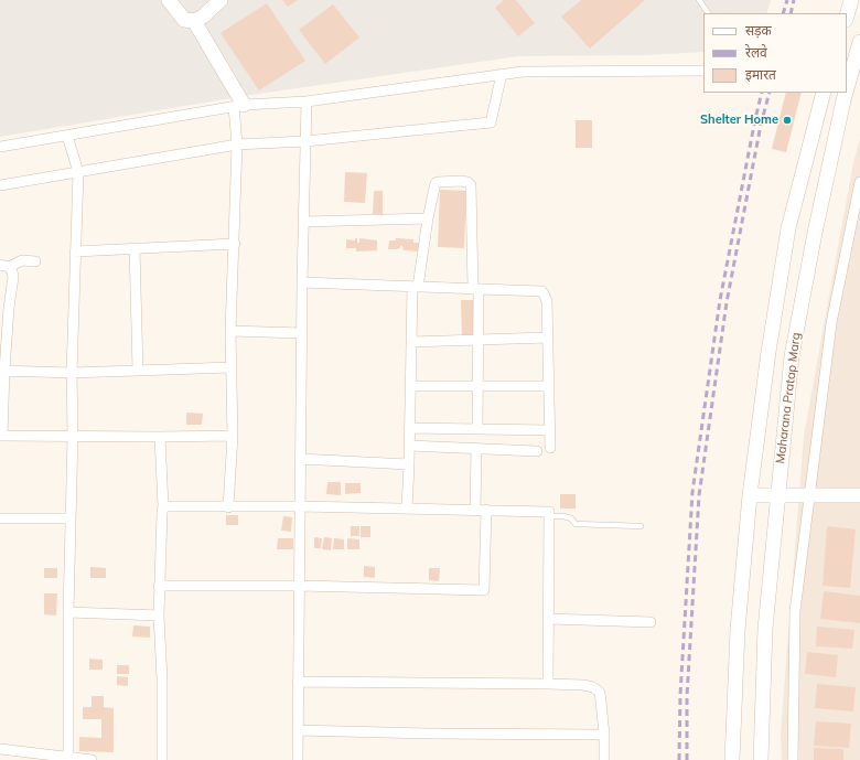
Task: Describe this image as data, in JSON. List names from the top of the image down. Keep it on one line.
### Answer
{"streets":{"main road":["Maharana Pratap Marg"]},"places":["Shelter Home"],"legend":["सड़क","रेलवे","इमारत"]}
